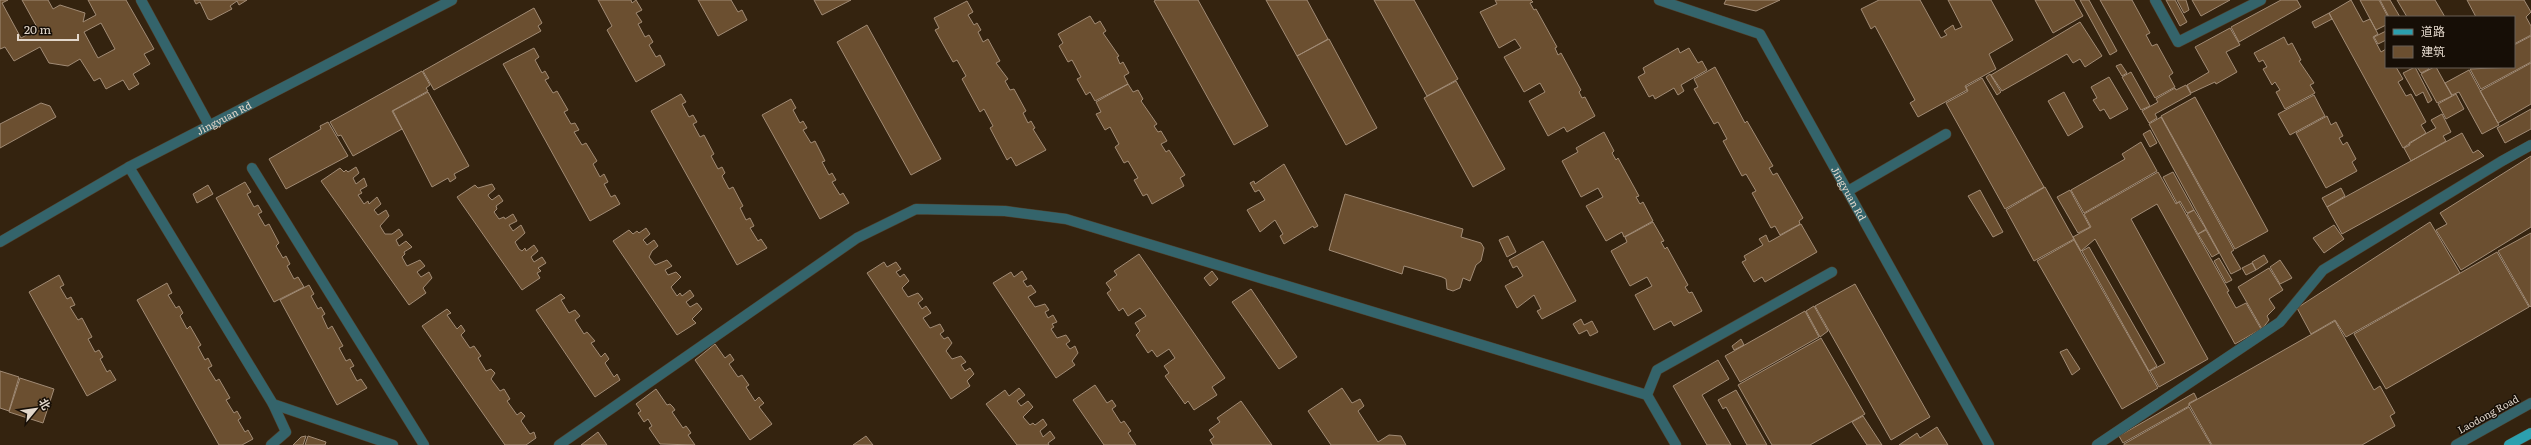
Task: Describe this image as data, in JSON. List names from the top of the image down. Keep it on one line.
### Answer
{"streets":{"street":["Jingyuan Rd","Laodong Road"]},"legend":["道路","建筑"],"scale_bar":"20 m","north":"top right"}
